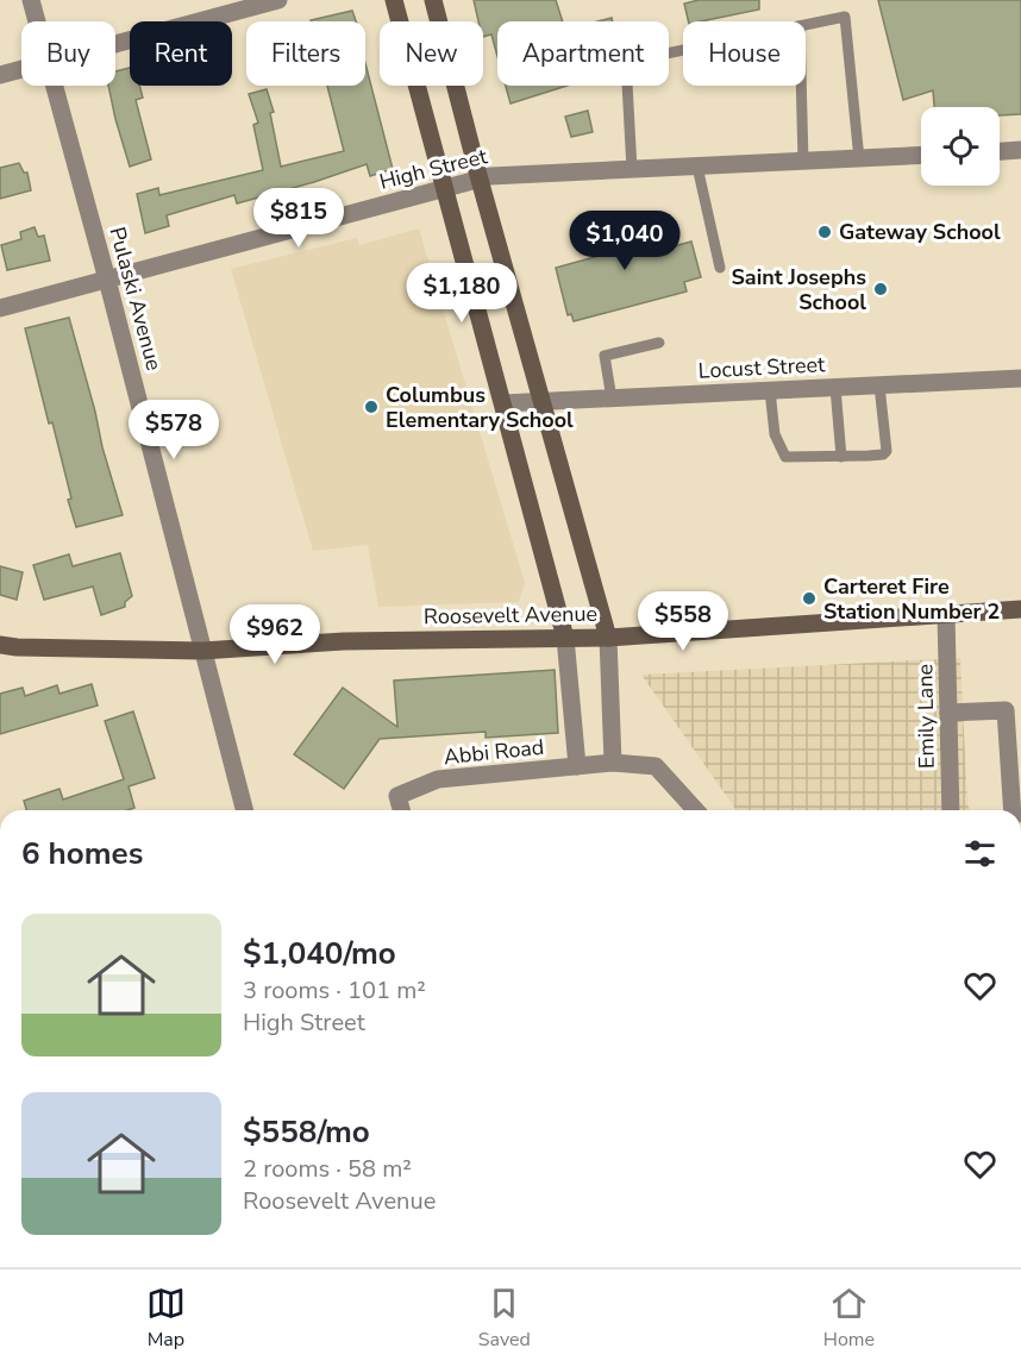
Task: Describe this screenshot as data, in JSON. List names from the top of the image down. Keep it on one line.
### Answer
{"streets":{"street":["High Street","Pulaski Avenue","Locust Street","Roosevelt Avenue","Emily Lane","Abbi Road"]},"crossings":[["High Street","Pulaski Avenue"],["Pulaski Avenue","Roosevelt Avenue"],["Roosevelt Avenue","Emily Lane"],["Roosevelt Avenue","Abbi Road"]],"places":["Gateway School","Saint Josephs School","Columbus Elementary School","Carteret Fire Station Number 2"],"page":{"chip":["Buy","Rent","Filters","New","Apartment","House"],"price":["$815","$1,040","$1,180","$578","$558","$962"],"heading":"6 homes","list":[{"name":"$1,040/mo","note":"3 rooms · 101 m² · High Street"},{"name":"$558/mo","note":"2 rooms · 58 m² · Roosevelt Avenue"}],"tabs":["Map","Saved","Home"]}}
